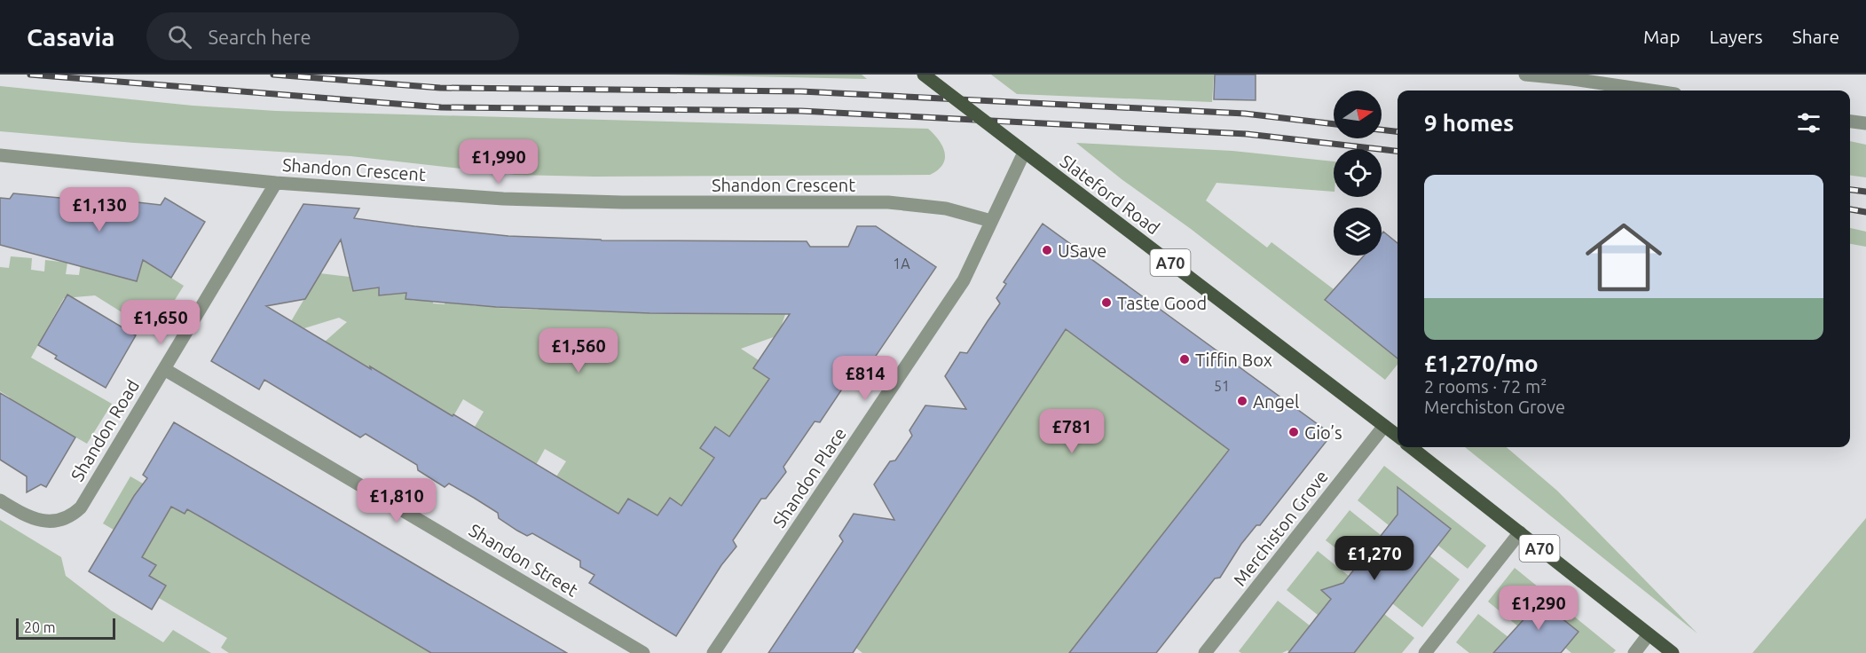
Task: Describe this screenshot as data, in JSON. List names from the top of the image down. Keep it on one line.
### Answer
{"streets":{"main road":["Slateford Road","A70"],"street":["Shandon Crescent","Shandon Road","Shandon Place","Merchiston Grove","Shandon Street"]},"crossings":[["Shandon Crescent","Shandon Road"],["Shandon Crescent","Shandon Place"],["Slateford Road","Shandon Place"],["Slateford Road","Merchiston Grove"],["Shandon Road","Shandon Street"]],"places":["USave","Taste Good","Tiffin Box","Angel","Gio’s"],"house_numbers":["1A","51"],"scale_bar":"20 m","north":"right","page":{"header":"Casavia","search":"Search here","nav":["Map","Layers","Share"],"heading":"9 homes","price":["£1,990","£1,130","£1,650","£1,560","£814","£781","£1,810","£1,270","£1,290"],"list":[{"name":"£1,270/mo","note":"2 rooms · 72 m² · Merchiston Grove"}],"scale":"20 m"}}
